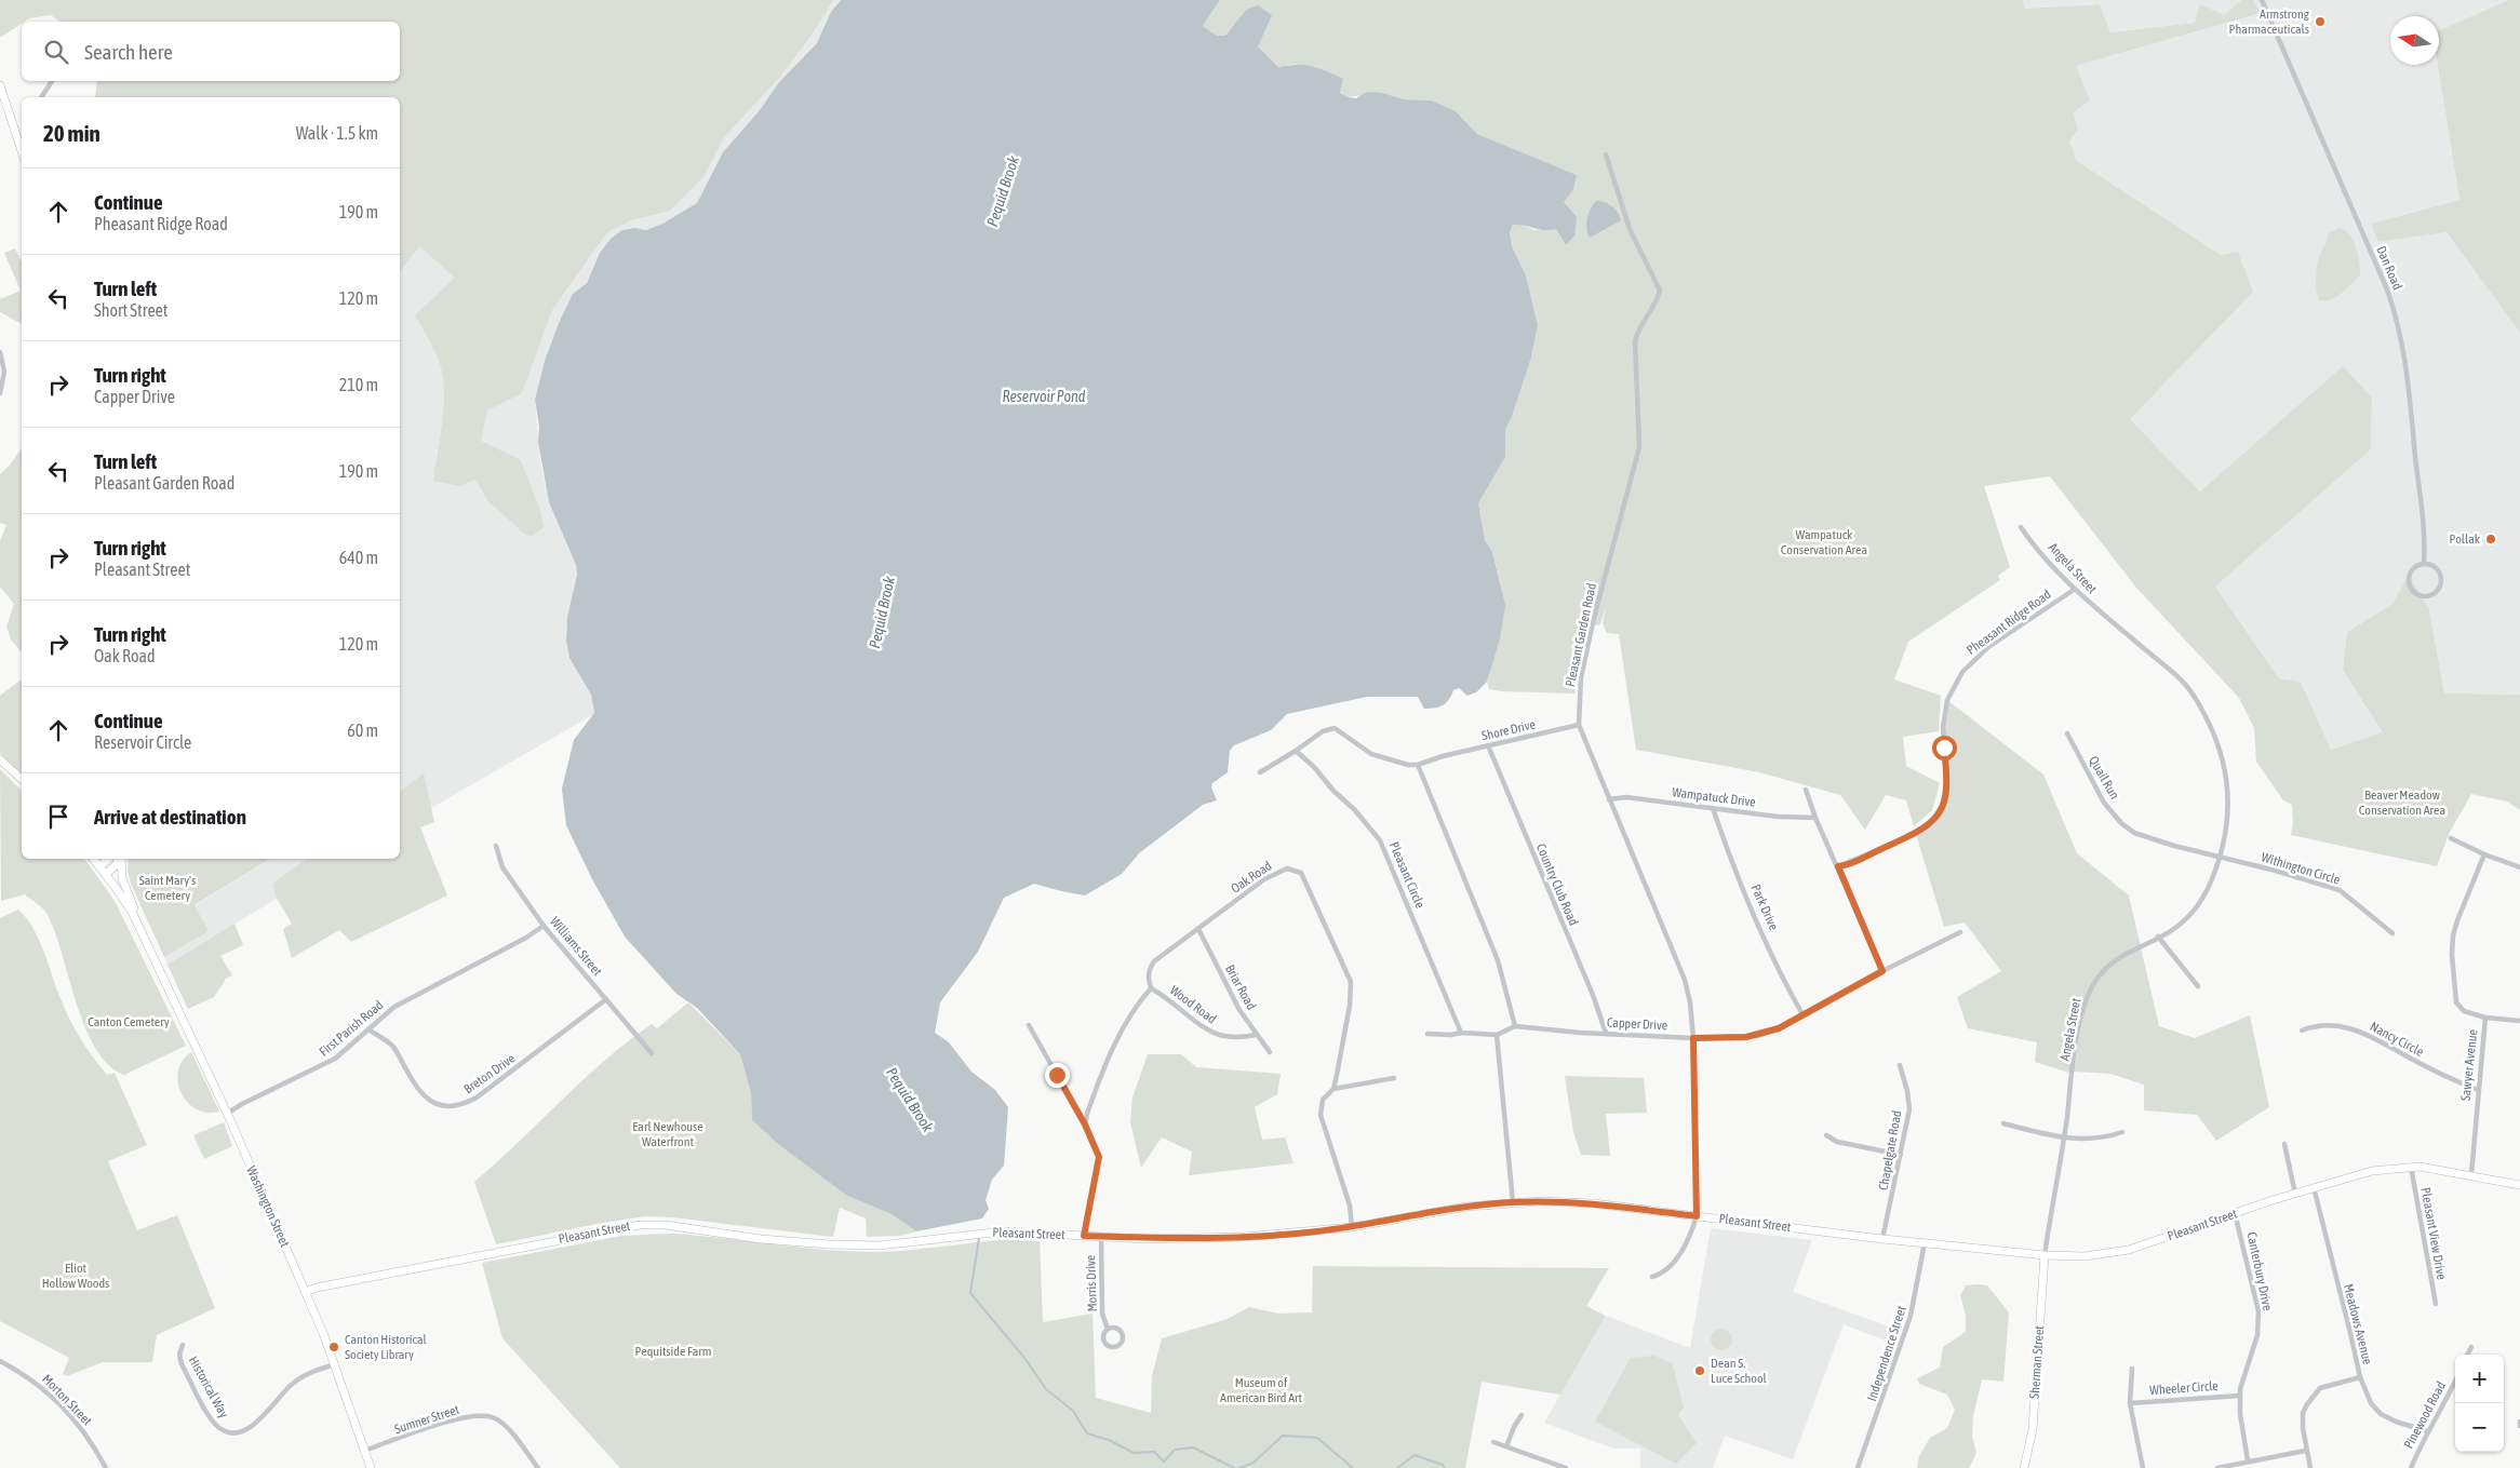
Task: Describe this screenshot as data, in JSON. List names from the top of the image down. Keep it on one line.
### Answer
{"streets":{"main road":["Washington Street","Pleasant Street","Sherman Street"],"street":["Dan Road","Angela Street","Pheasant Ridge Road","Pleasant Garden Road","Shore Drive","Quail Run","Wampatuck Drive","Withington Circle","Pleasant Circle","Oak Road","Country Club Road","Park Drive","Williams Street","Briar Road","Wood Road","Capper Drive","First Parish Road","Nancy Circle","Sawyer Avenue","Breton Drive","Chapelgate Road","Pleasant View Drive","Canterbury Drive","Morris Drive","Meadows Avenue","Independence Street","Historical Way","Wheeler Circle","Morton Street","Pinewood Road","Sumner Street"]},"crossings":[["Angela Street","Pheasant Ridge Road"],["Angela Street","Quail Run"],["Angela Street","Withington Circle"],["Angela Street","Pleasant Street"],["Angela Street","Sherman Street"],["Pleasant Garden Road","Shore Drive"],["Pleasant Garden Road","Wampatuck Drive"],["Pleasant Garden Road","Capper Drive"],["Pleasant Garden Road","Pleasant Street"],["Shore Drive","Country Club Road"],["Quail Run","Withington Circle"],["Wampatuck Drive","Park Drive"],["Oak Road","Briar Road"],["Oak Road","Wood Road"],["Oak Road","Pleasant Street"],["Country Club Road","Capper Drive"],["Park Drive","Capper Drive"],["Williams Street","First Parish Road"],["Williams Street","Breton Drive"],["Briar Road","Wood Road"],["First Parish Road","Breton Drive"],["First Parish Road","Washington Street"],["Nancy Circle","Sawyer Avenue"],["Sawyer Avenue","Pleasant Street"],["Chapelgate Road","Pleasant Street"],["Washington Street","Pleasant Street"],["Washington Street","Historical Way"],["Washington Street","Sumner Street"],["Pleasant Street","Pleasant View Drive"],["Pleasant Street","Canterbury Drive"],["Pleasant Street","Morris Drive"],["Pleasant Street","Meadows Avenue"],["Pleasant Street","Independence Street"],["Pleasant Street","Sherman Street"],["Canterbury Drive","Wheeler Circle"],["Meadows Avenue","Pinewood Road"]],"water":["Pequid Brook","Reservoir Pond"],"parks":["Wampatuck Conservation Area","Beaver Meadow Conservation Area","Saint Mary's Cemetery","Canton Cemetery","Earl Newhouse Waterfront","Eliot Hollow Woods","Pequitside Farm","Museum of American Bird Art"],"places":["Armstrong Pharmaceuticals","Pollak","Canton Historical Society Library","Dean S. Luce School"],"north":"left","page":{"search":"Search here","heading":["20 min","Walk · 1.5 km"],"list":[["Continue","Pheasant Ridge Road","190 m"],["Turn left","Short Street","120 m"],["Turn right","Capper Drive","210 m"],["Turn left","Pleasant Garden Road","190 m"],["Turn right","Pleasant Street","640 m"],["Turn right","Oak Road","120 m"],["Continue","Reservoir Circle","60 m"],"Arrive at destination"],"map_buttons":["+","−"]}}
